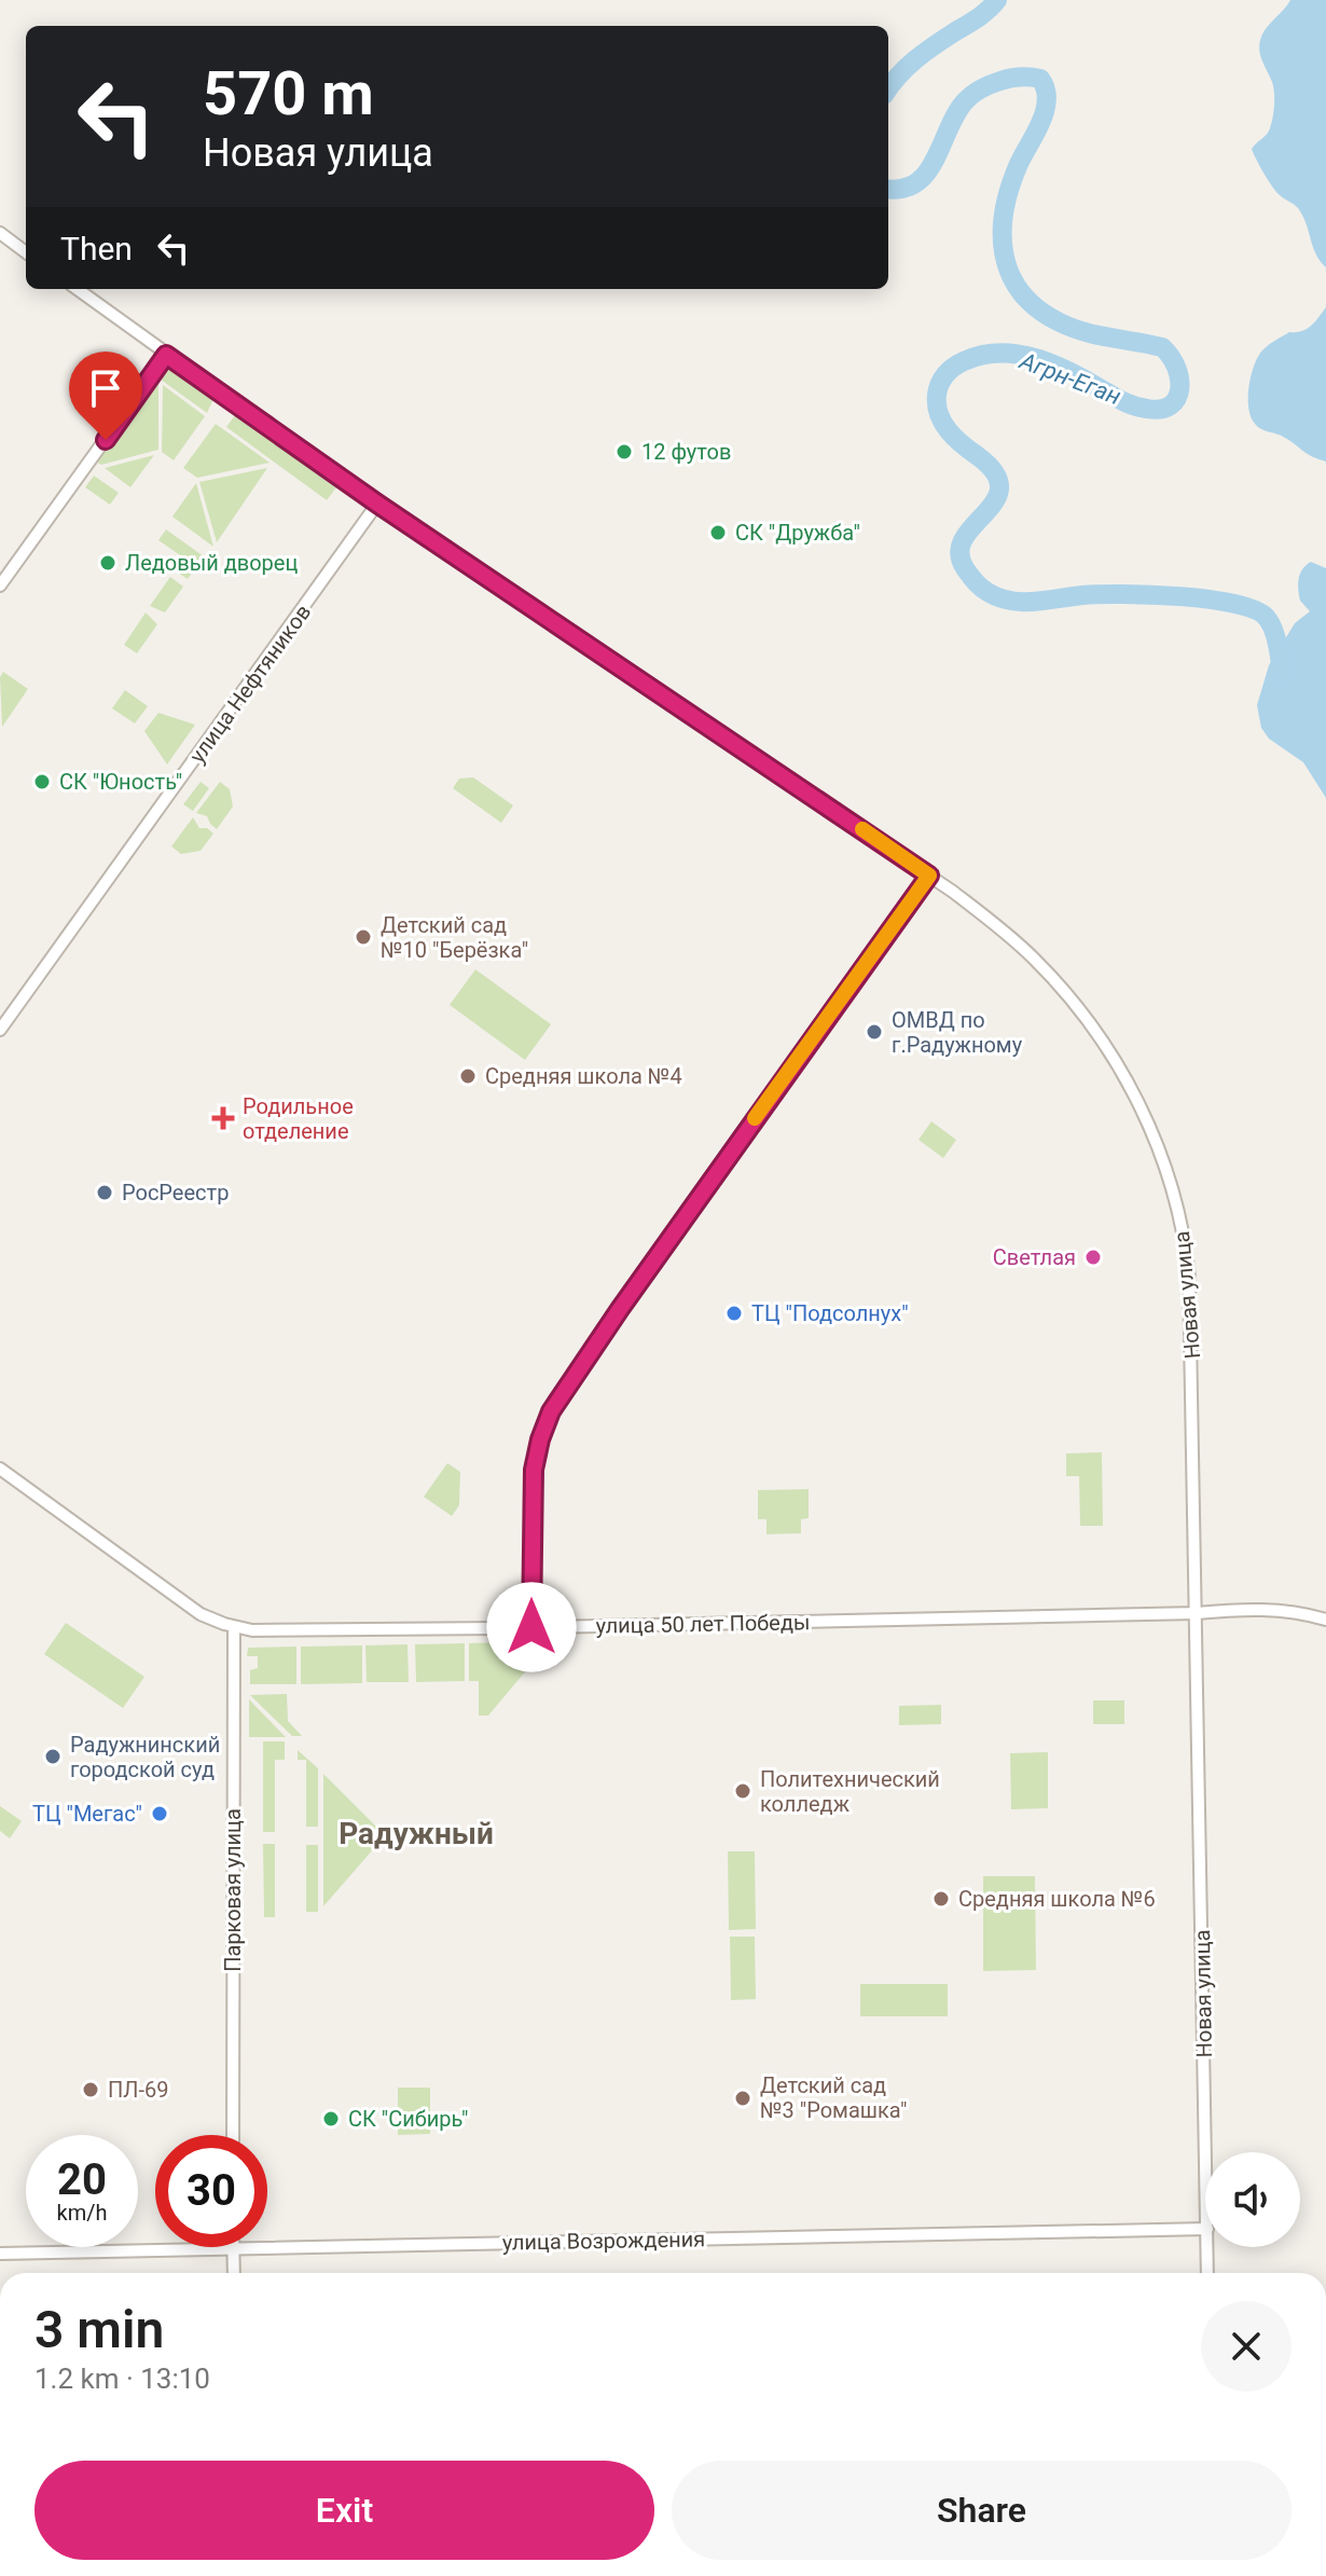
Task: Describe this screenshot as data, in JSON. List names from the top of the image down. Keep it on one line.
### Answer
{"streets":{"street":["улица Нефтяников","Новая улица","улица 50 лет Победы","Парковая улица","улица Возрождения"]},"crossings":[["улица Нефтяников","Новая улица"],["Новая улица","улица 50 лет Победы"],["улица 50 лет Победы","Парковая улица"]],"districts":["Радужный"],"water":["Агрн-Еган"],"places":{"other":["12 футов","СК \"Дружба\"","Ледовый дворец","СК \"Юность\"","Детский сад №10 \"Берёзка\"","ОМВД по г.Радужному","Средняя школа №4","РосРеестр","Светлая","ТЦ \"Подсолнух\"","Радужнинский городской суд","Политехнический колледж","ТЦ \"Мегас\"","Средняя школа №6","ПЛ-69","Детский сад №3 \"Ромашка\"","СК \"Сибирь\""],"health":["Родильное отделение"]},"page":{"turn":["570 m","Новая улица"],"then":"Then","speed":"20 km/h","limit":"30","heading":["3 min","1.2 km · 13:10"],"buttons":["Exit","Share"]}}
